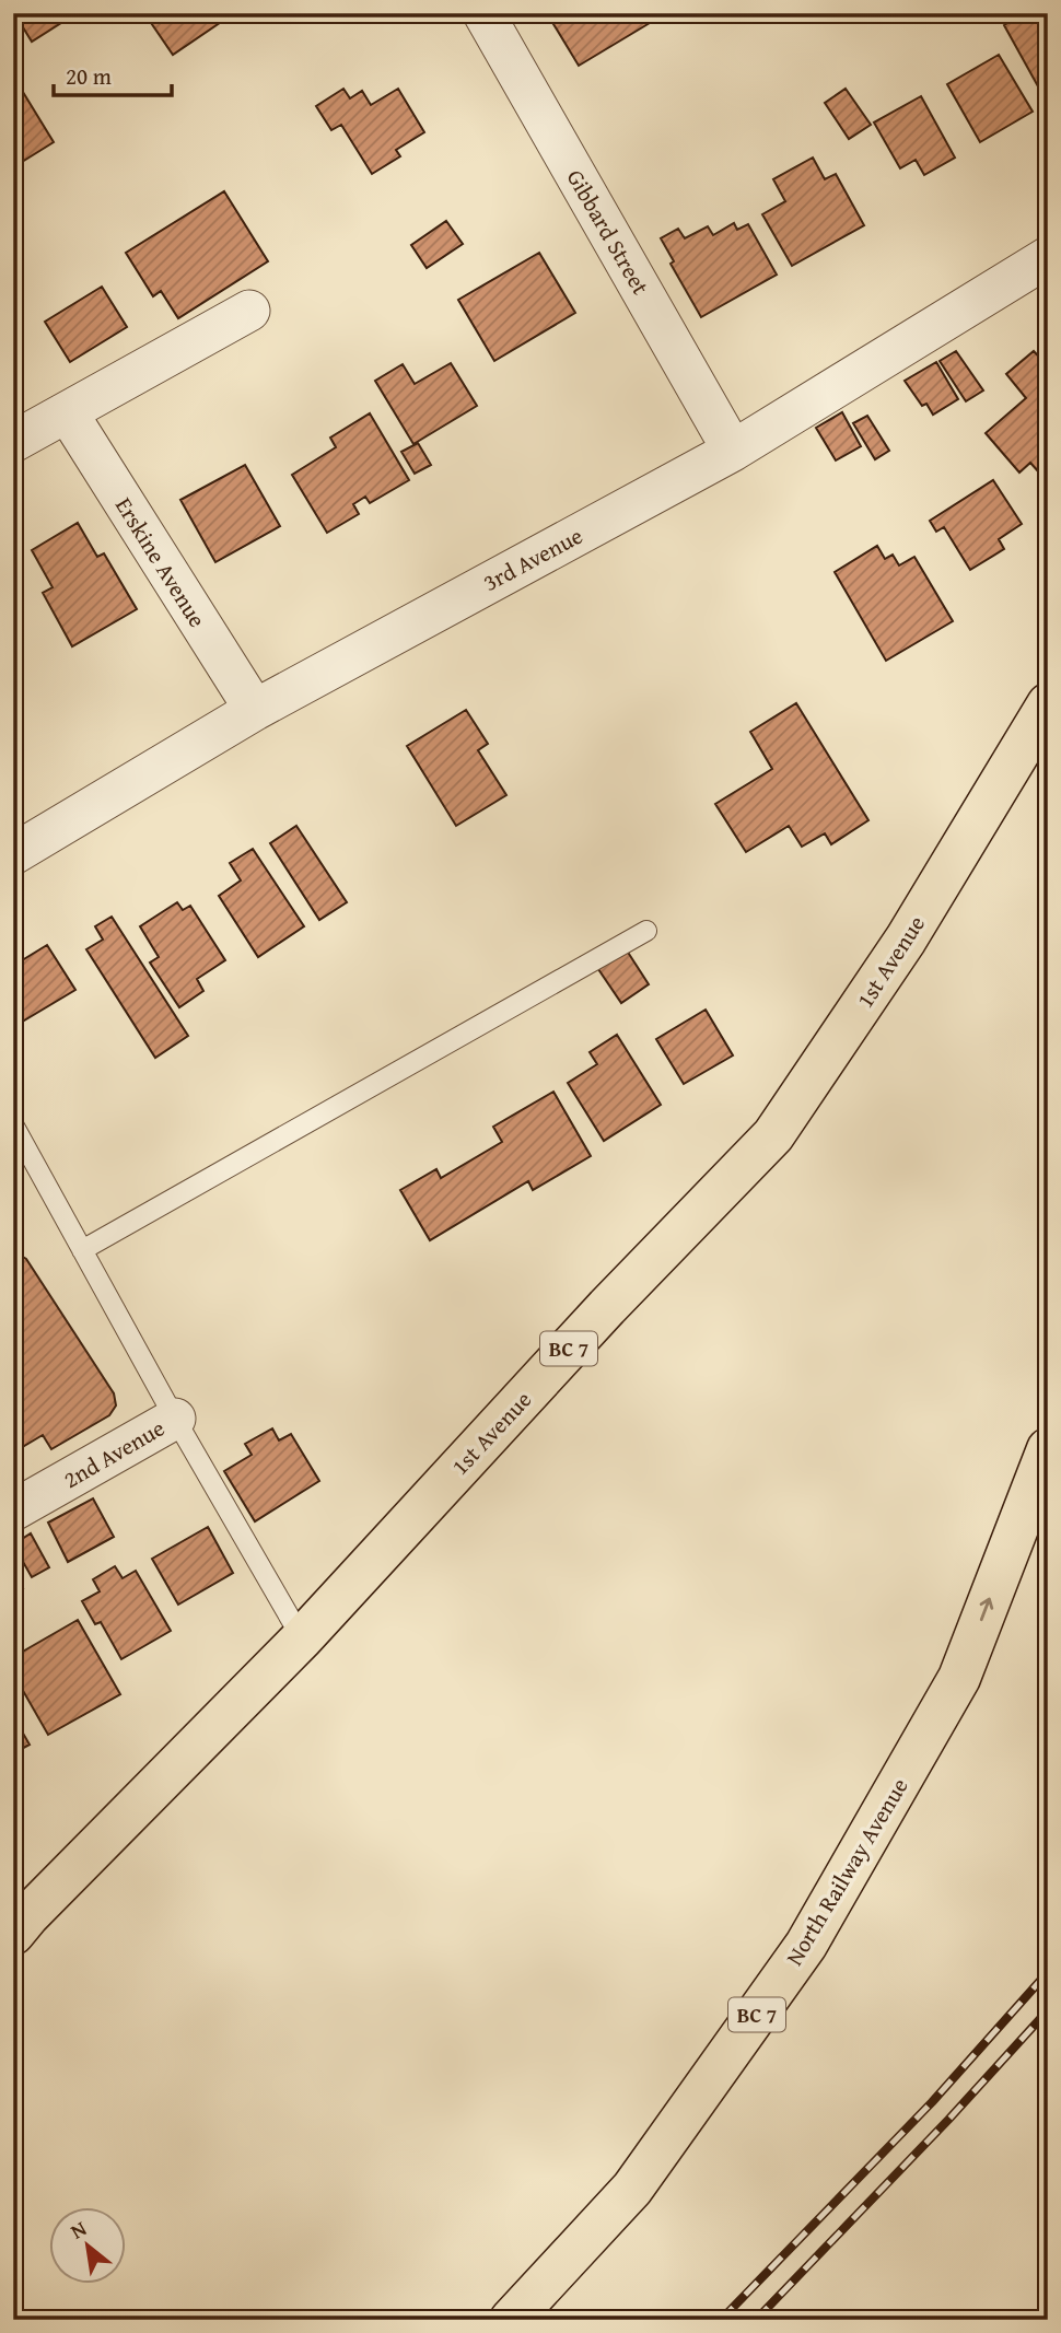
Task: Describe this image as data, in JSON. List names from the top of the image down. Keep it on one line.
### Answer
{"streets":{"main road":["1st Avenue","BC 7","North Railway Avenue"],"street":["Gibbard Street","3rd Avenue","Erskine Avenue","2nd Avenue"]},"crossings":[["Gibbard Street","3rd Avenue"],["3rd Avenue","Erskine Avenue"]],"one_way":["North Railway Avenue"],"scale_bar":"20 m","north":"top left"}
